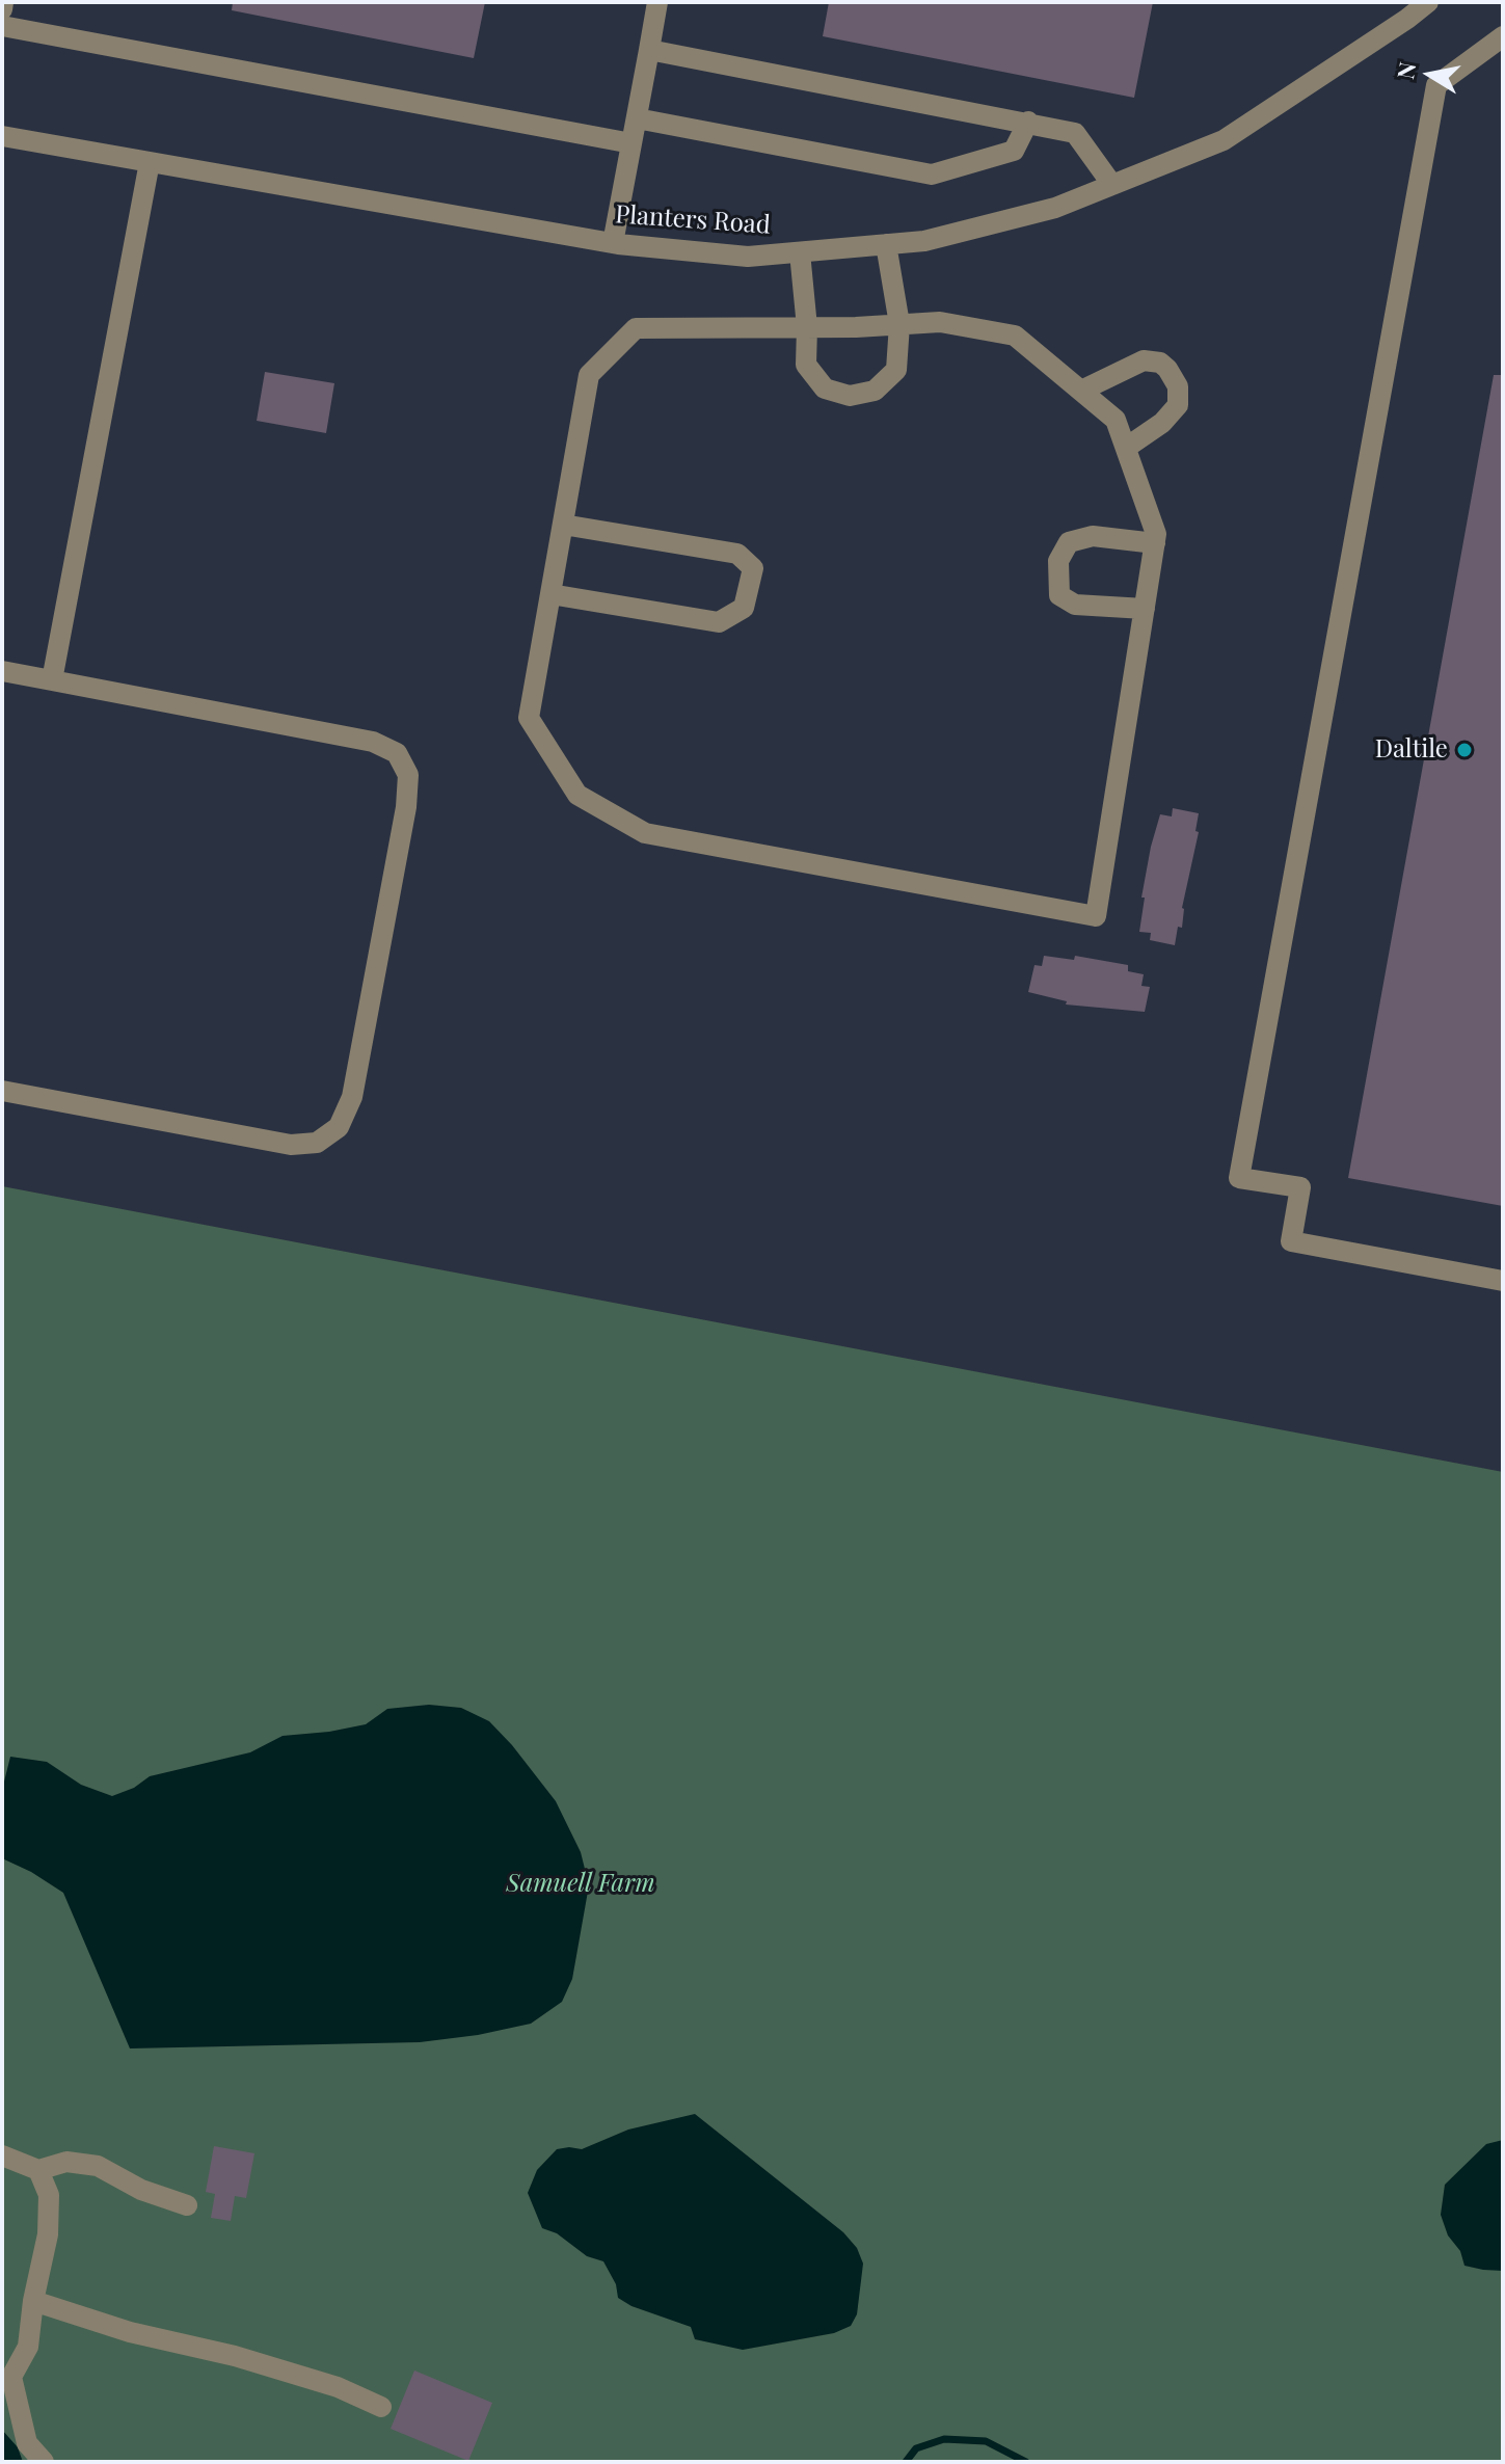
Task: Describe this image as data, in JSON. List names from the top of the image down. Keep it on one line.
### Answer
{"streets":{"street":["Planters Road"]},"parks":["Samuell Farm"],"places":["Daltile"],"north":"left"}
